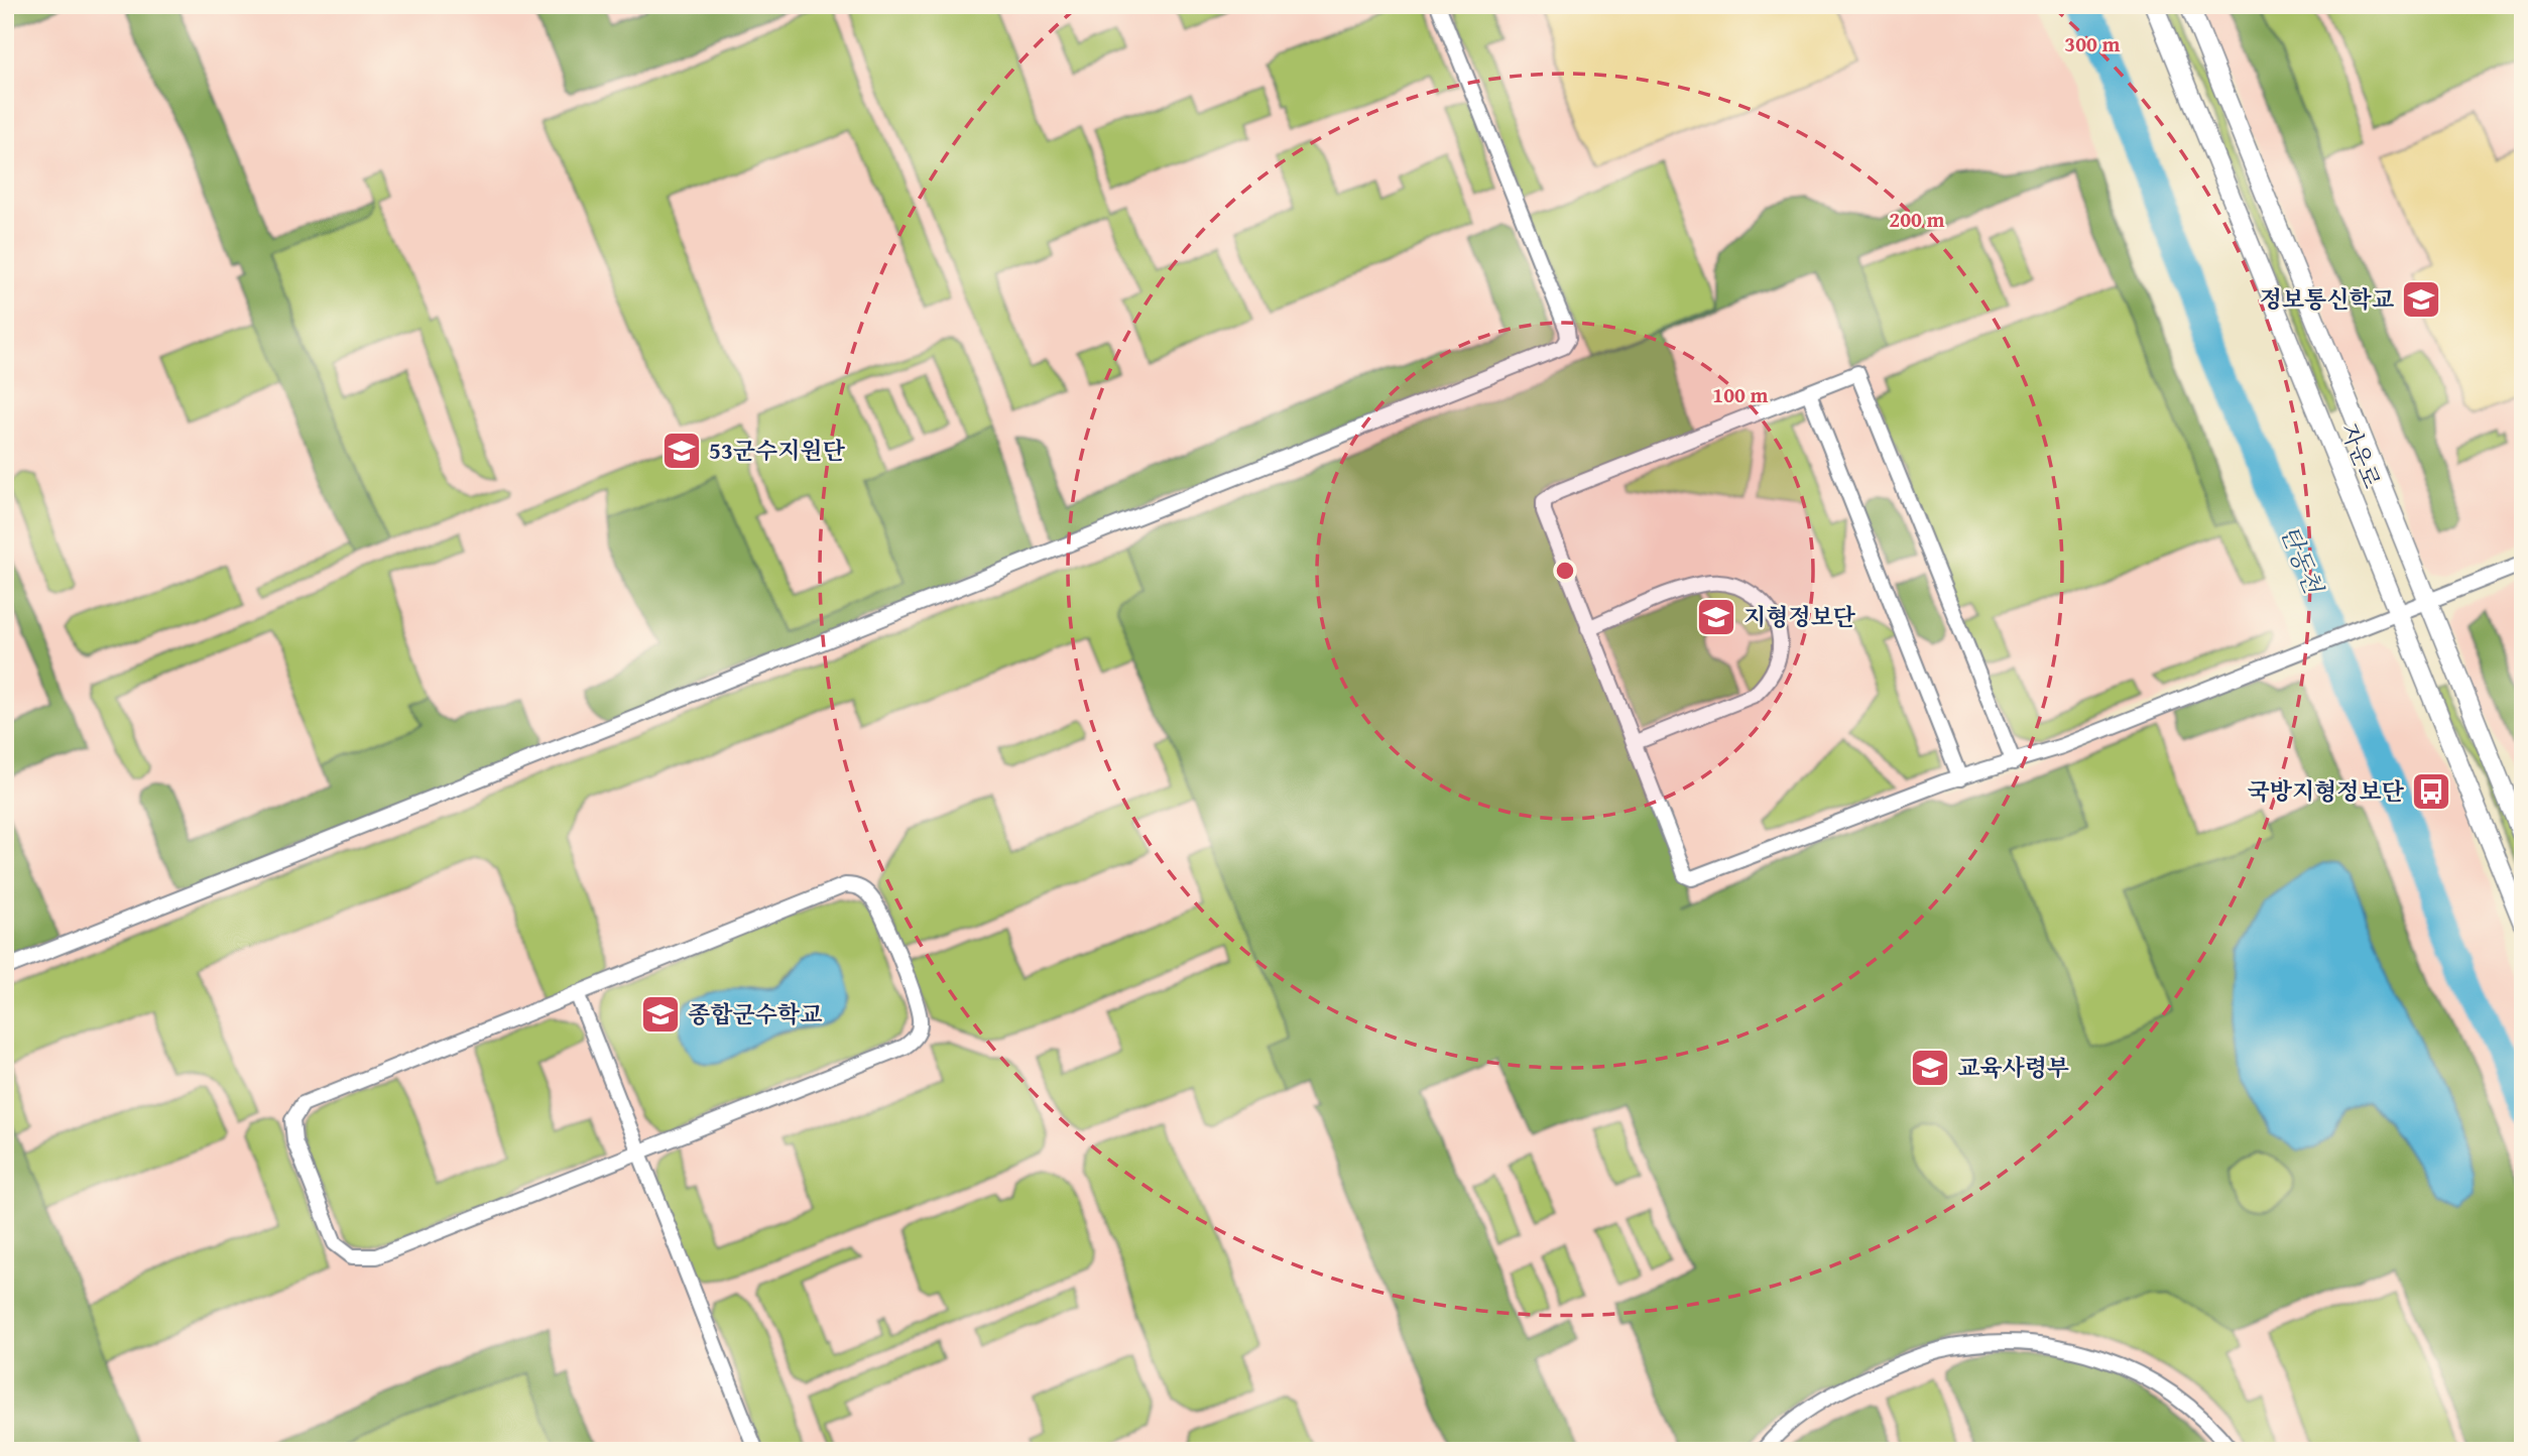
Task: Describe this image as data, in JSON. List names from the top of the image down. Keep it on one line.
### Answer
{"streets":{"street":["자운로"]},"water":["탄동천"],"places":{"school or university":["정보통신학교","53군수지원단","지형정보단","종합군수학교","교육사령부"],"bus stop":["국방지형정보단"]},"rings":["300 m","200 m","100 m"]}
